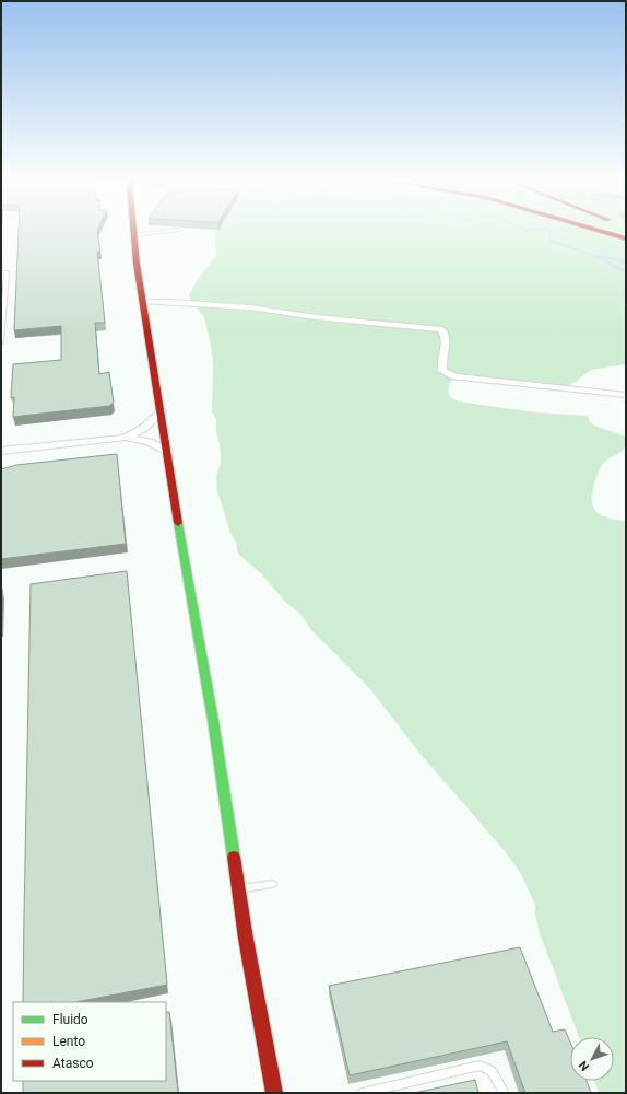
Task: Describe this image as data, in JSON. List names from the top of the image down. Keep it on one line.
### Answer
{"legend":["Fluido","Lento","Atasco"],"north":"bottom left"}
